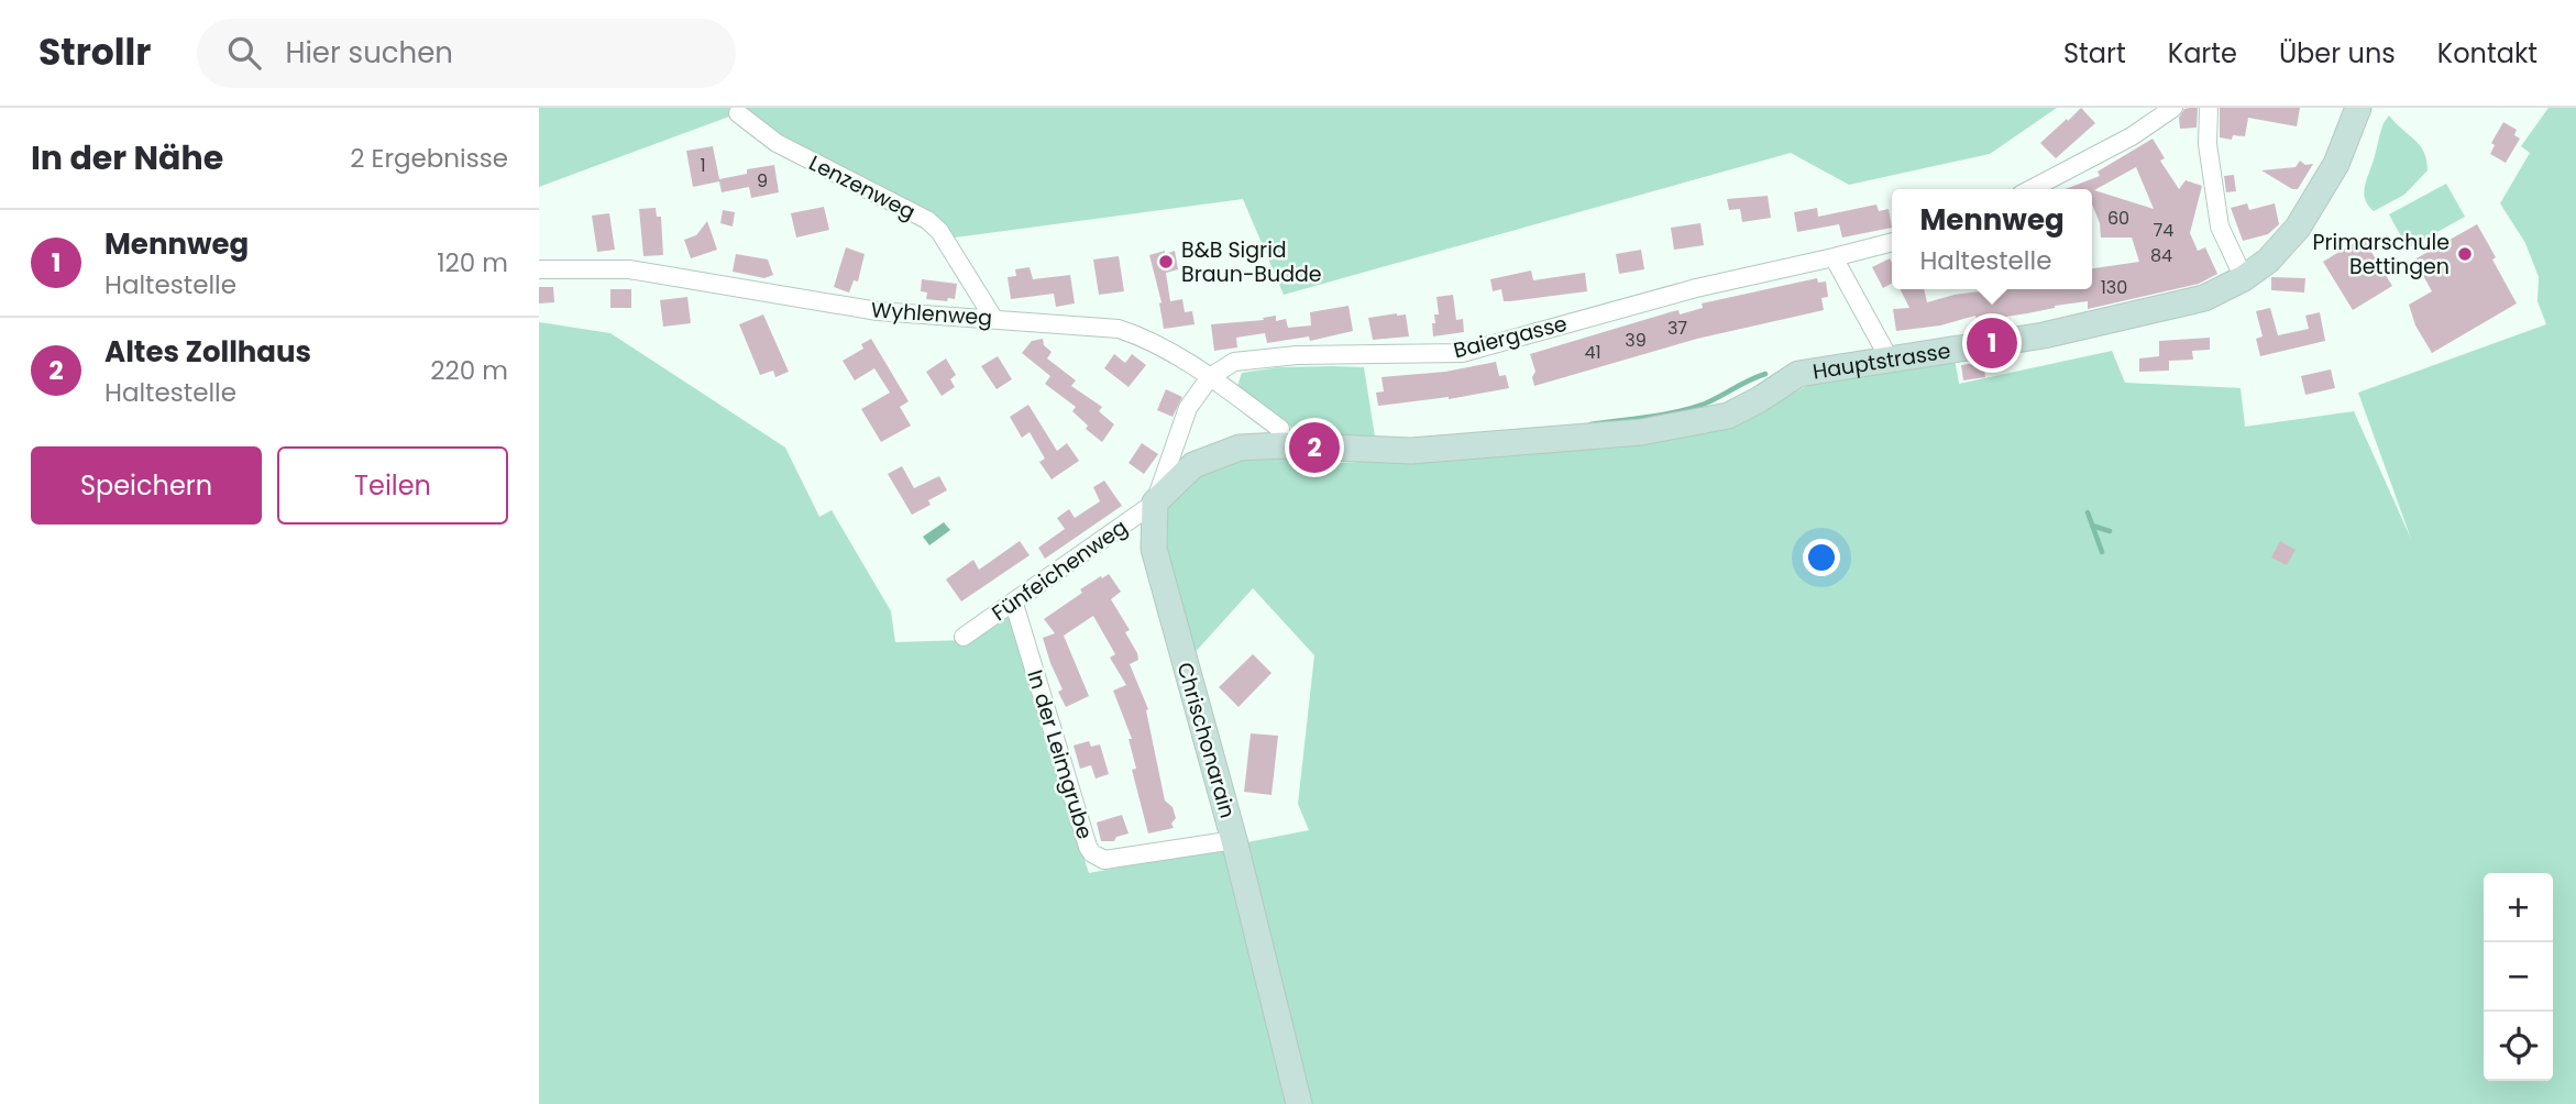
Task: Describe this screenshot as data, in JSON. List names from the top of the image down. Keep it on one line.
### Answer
{"streets":{"street":["Lenzenweg","Wyhlenweg","Baiergasse","Hauptstrasse","Fünfeichenweg","Chrischonarain","In der Leimgrube"]},"crossings":[["Lenzenweg","Wyhlenweg"],["Wyhlenweg","Baiergasse"],["Wyhlenweg","Hauptstrasse"],["Baiergasse","Fünfeichenweg"],["Baiergasse","Chrischonarain"],["Fünfeichenweg","Chrischonarain"],["Fünfeichenweg","In der Leimgrube"],["Chrischonarain","In der Leimgrube"]],"places":["Primarschule Bettingen","B&B Sigrid Braun-Budde"],"house_numbers":["1","9","60","74","84","130","37","39","41"],"page":{"header":"Strollr","search":"Hier suchen","nav":["Start","Karte","Über uns","Kontakt"],"heading":["In der Nähe","2 Ergebnisse"],"popup":["Mennweg","Haltestelle"],"list":[{"mark":"1","name":"Mennweg","note":"Haltestelle","value":"120 m"},{"mark":"2","name":"Altes Zollhaus","note":"Haltestelle","value":"220 m"}],"pins":["1","2"],"buttons":["Speichern","Teilen"],"map_buttons":["+","−"]}}
